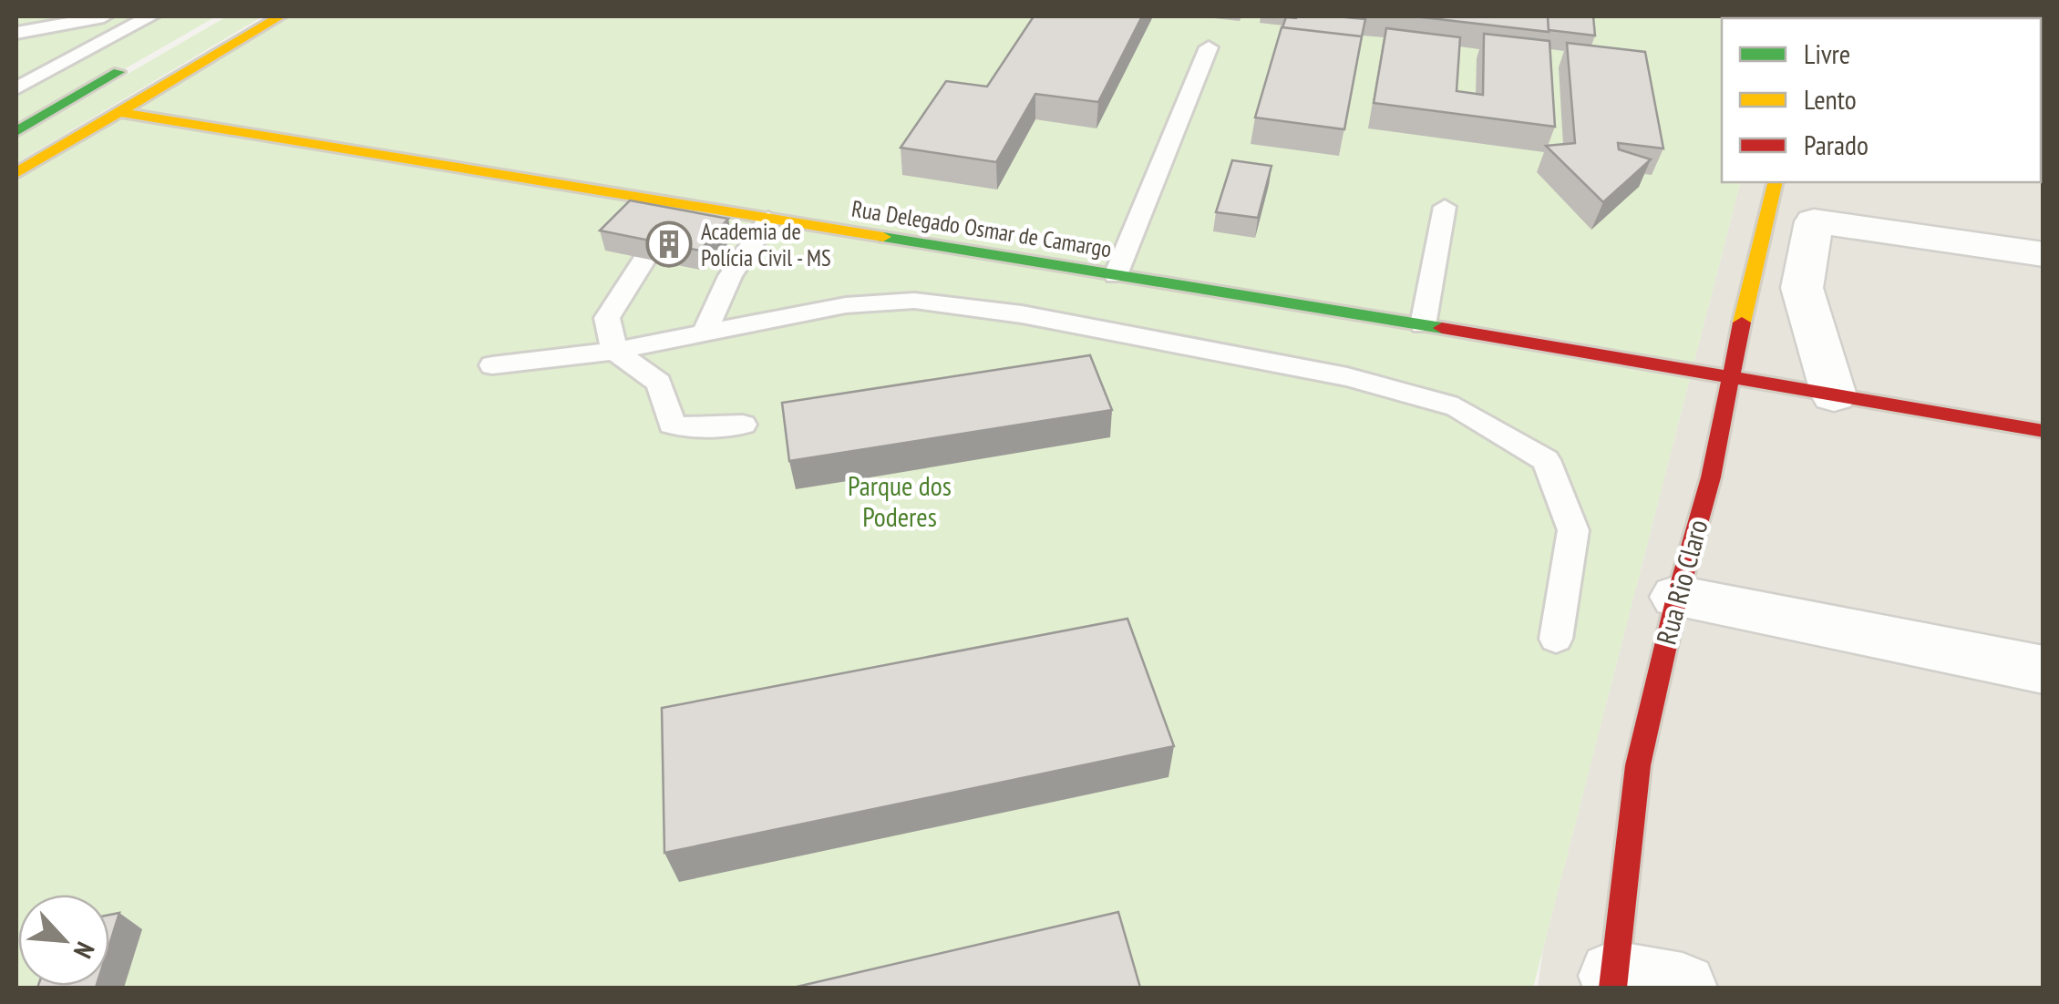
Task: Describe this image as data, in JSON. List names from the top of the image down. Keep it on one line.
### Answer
{"streets":{"street":["Rua Delegado Osmar de Camargo","Rua Rio Claro"]},"crossings":[["Rua Delegado Osmar de Camargo","Rua Rio Claro"]],"parks":["Parque dos Poderes"],"places":{"building":["Academia de Polícia Civil - MS"]},"legend":["Livre","Lento","Parado"],"north":"bottom right"}
